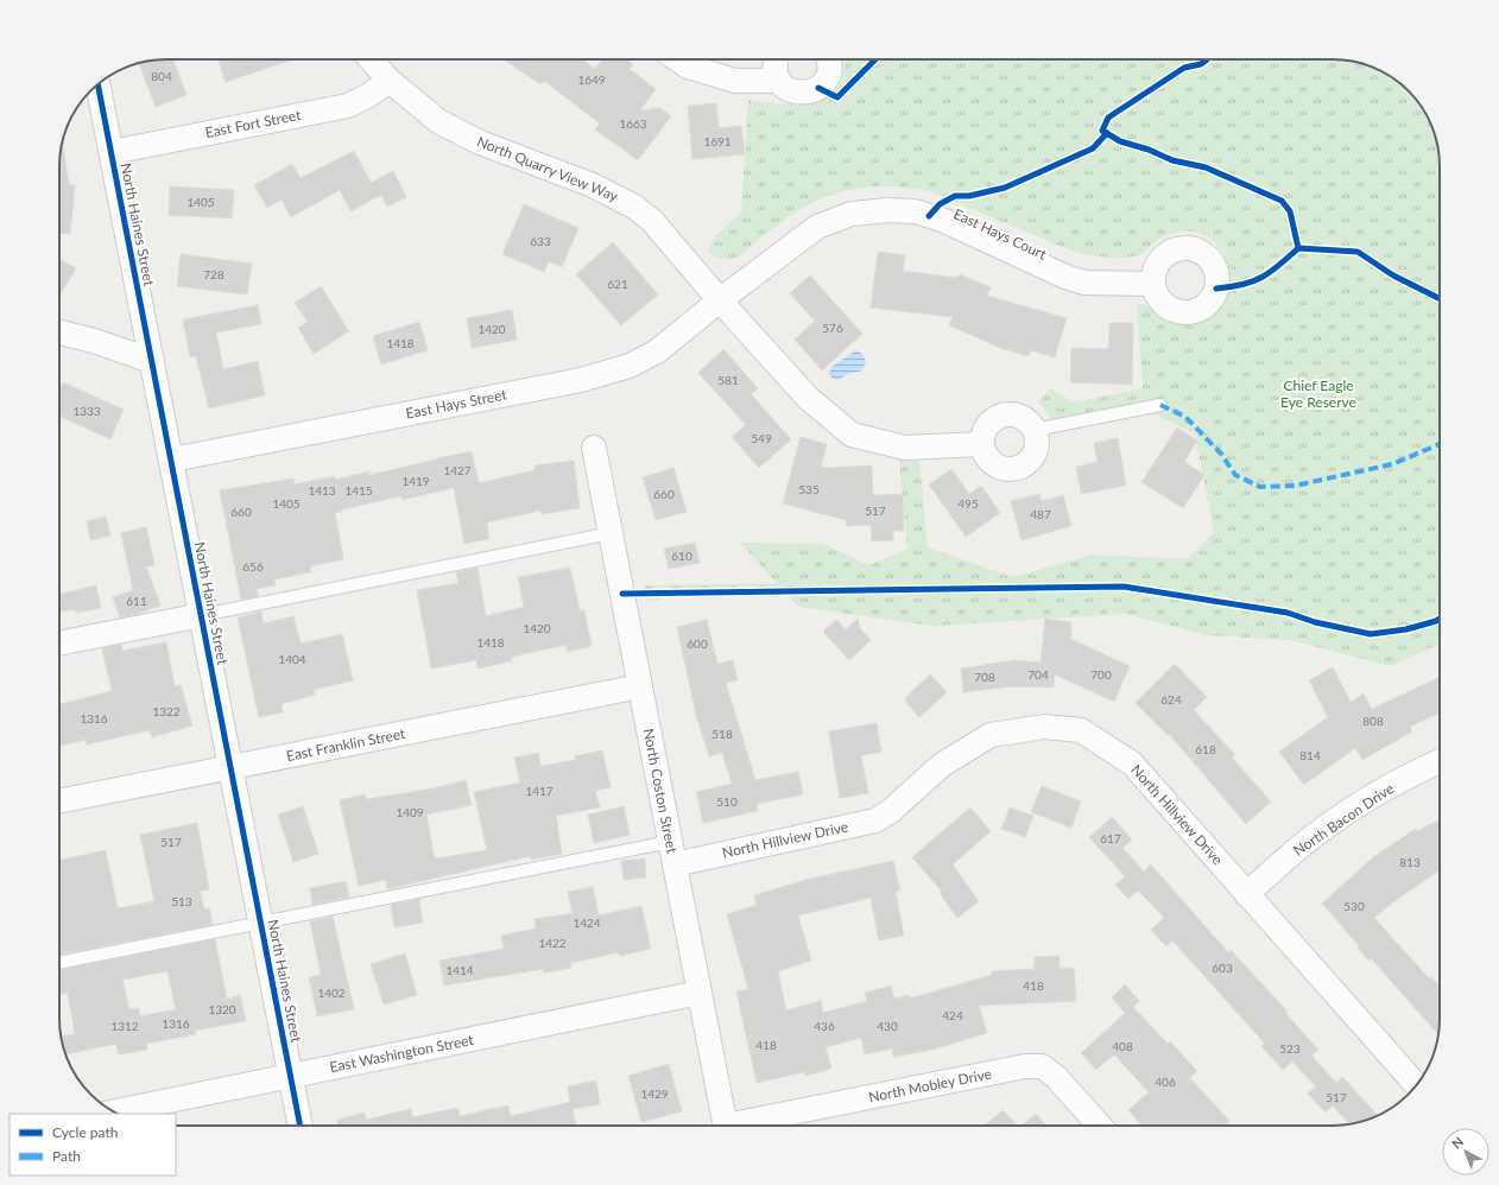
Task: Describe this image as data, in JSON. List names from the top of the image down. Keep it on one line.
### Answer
{"streets":{"street":["East Fort Street","North Quarry View Way","North Haines Street","East Hays Court","East Hays Street","East Franklin Street","North Coston Street","North Hillview Drive","North Bacon Drive","East Washington Street","North Mobley Drive"]},"crossings":[["East Fort Street","North Quarry View Way"],["East Fort Street","North Haines Street"],["North Quarry View Way","East Hays Court"],["North Quarry View Way","East Hays Street"],["North Haines Street","East Hays Street"],["North Haines Street","East Franklin Street"],["North Haines Street","East Washington Street"],["East Hays Court","East Hays Street"],["East Franklin Street","North Coston Street"],["North Coston Street","North Hillview Drive"],["North Coston Street","East Washington Street"],["North Hillview Drive","North Bacon Drive"]],"parks":["Chief Eagle Eye Reserve"],"house_numbers":["804","1649","1663","1691","1405","633","728","621","576","1420","1418","581","1333","549","1427","1419","535","1413","1415","660","1405","495","517","660","487","610","656","611","1420","1418","600","1404","704","700","708","624","1322","1316","808","518","618","814","1417","510","1409","617","517","813","513","530","1424","1422","603","1414","418","1402","1320","424","1316","1312","436","430","418","408","523","406","1429","517"],"legend":["Cycle path","Path"],"north":"top left"}
